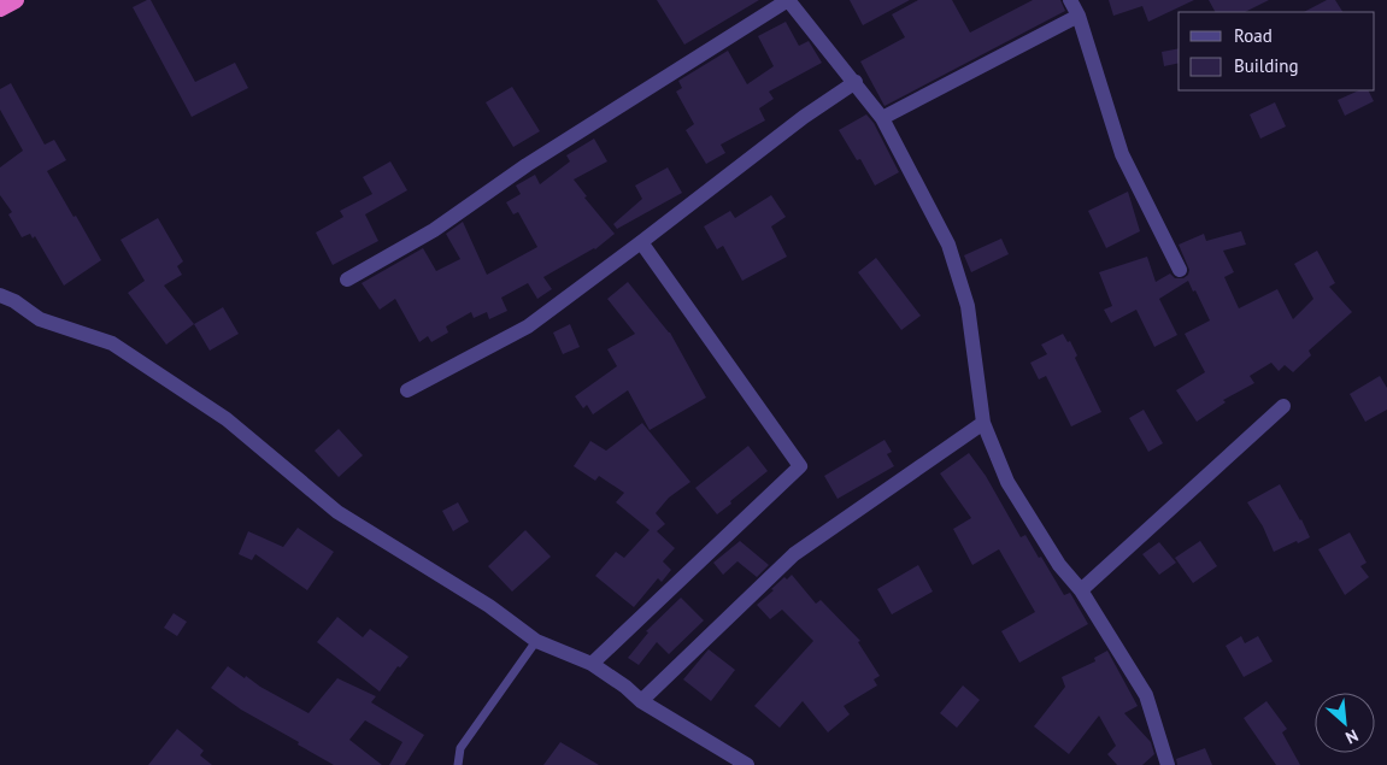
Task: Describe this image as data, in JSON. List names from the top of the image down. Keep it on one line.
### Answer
{"legend":["Road","Building"],"north":"bottom right"}
